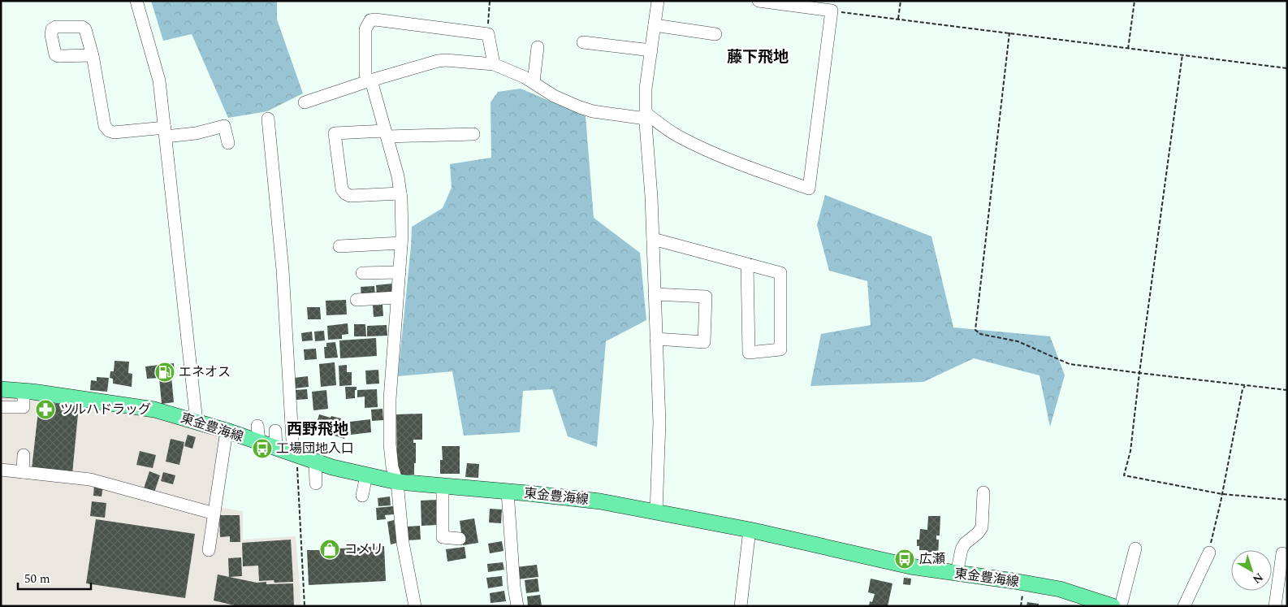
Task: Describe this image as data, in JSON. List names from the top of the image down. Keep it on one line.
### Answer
{"streets":{"main road":["東金豊海線"]},"districts":["藤下飛地","西野飛地"],"places":{"fuel station":["エネオス"],"pharmacy":["ツルハドラッグ"],"bus stop":["工場団地入口","広瀬"],"shop":["コメリ"]},"scale_bar":"50 m","north":"bottom right"}
